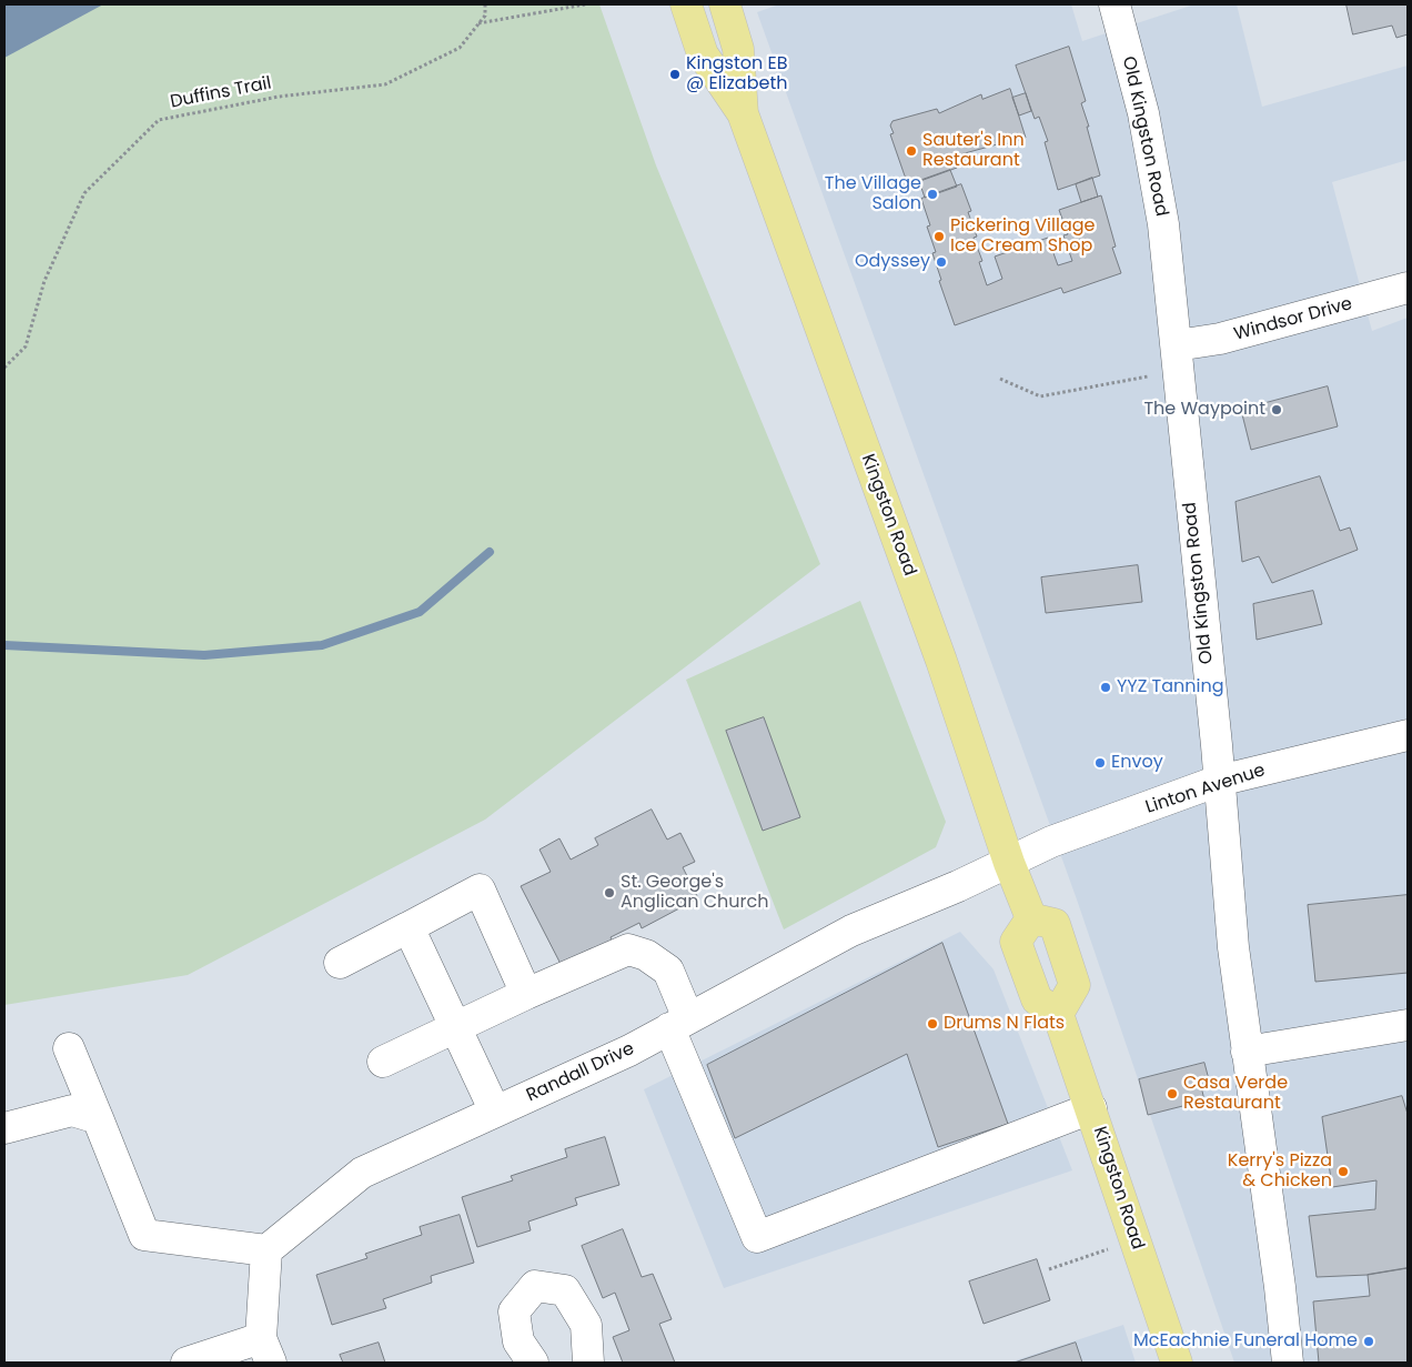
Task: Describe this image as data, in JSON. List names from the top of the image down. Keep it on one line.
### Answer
{"streets":{"main road":["Kingston Road"],"street":["Old Kingston Road","Windsor Drive","Linton Avenue","Randall Drive"],"path":["Duffins Trail"]},"crossings":[["Old Kingston Road","Windsor Drive"],["Old Kingston Road","Linton Avenue"],["Kingston Road","Linton Avenue"],["Kingston Road","Randall Drive"],["Linton Avenue","Randall Drive"]],"places":["Kingston EB @ Elizabeth","Sauter's Inn Restaurant","The Village Salon","Pickering Village Ice Cream Shop","Odyssey","The Waypoint","YYZ Tanning","Envoy","St. George's Anglican Church","Drums N Flats","Casa Verde Restaurant","Kerry's Pizza & Chicken","McEachnie Funeral Home"]}
